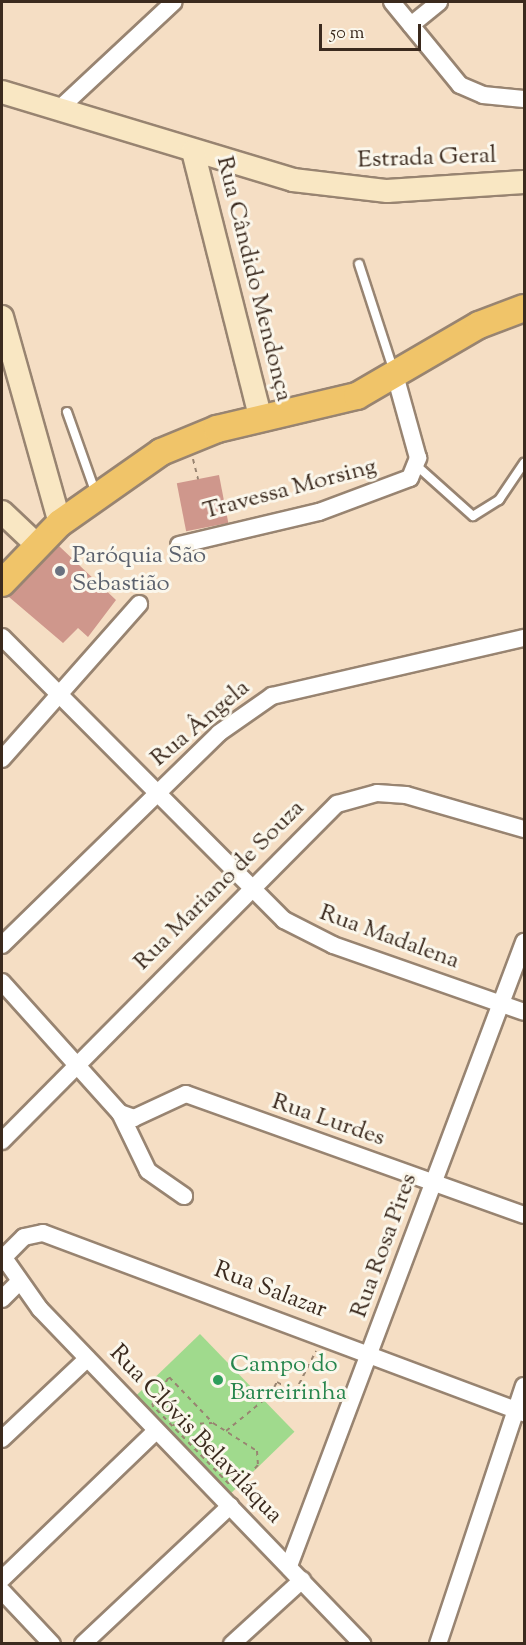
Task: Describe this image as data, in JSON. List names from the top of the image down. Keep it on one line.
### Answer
{"streets":{"street":["Estrada Geral","Rua Cândido Mendonça","Travessa Morsing","Rua Ângela","Rua Mariano de Souza","Rua Madalena","Rua Lurdes","Rua Rosa Pires","Rua Salazar","Rua Clóvis Belaviláqua"]},"crossings":[["Estrada Geral","Rua Cândido Mendonça"],["Rua Ângela","Rua Madalena"],["Rua Mariano de Souza","Rua Madalena"],["Rua Madalena","Rua Rosa Pires"],["Rua Lurdes","Rua Rosa Pires"],["Rua Rosa Pires","Rua Salazar"],["Rua Rosa Pires","Rua Clóvis Belaviláqua"],["Rua Salazar","Rua Clóvis Belaviláqua"]],"places":["Paróquia São Sebastião","Campo do Barreirinha"],"scale_bar":"50 m"}
